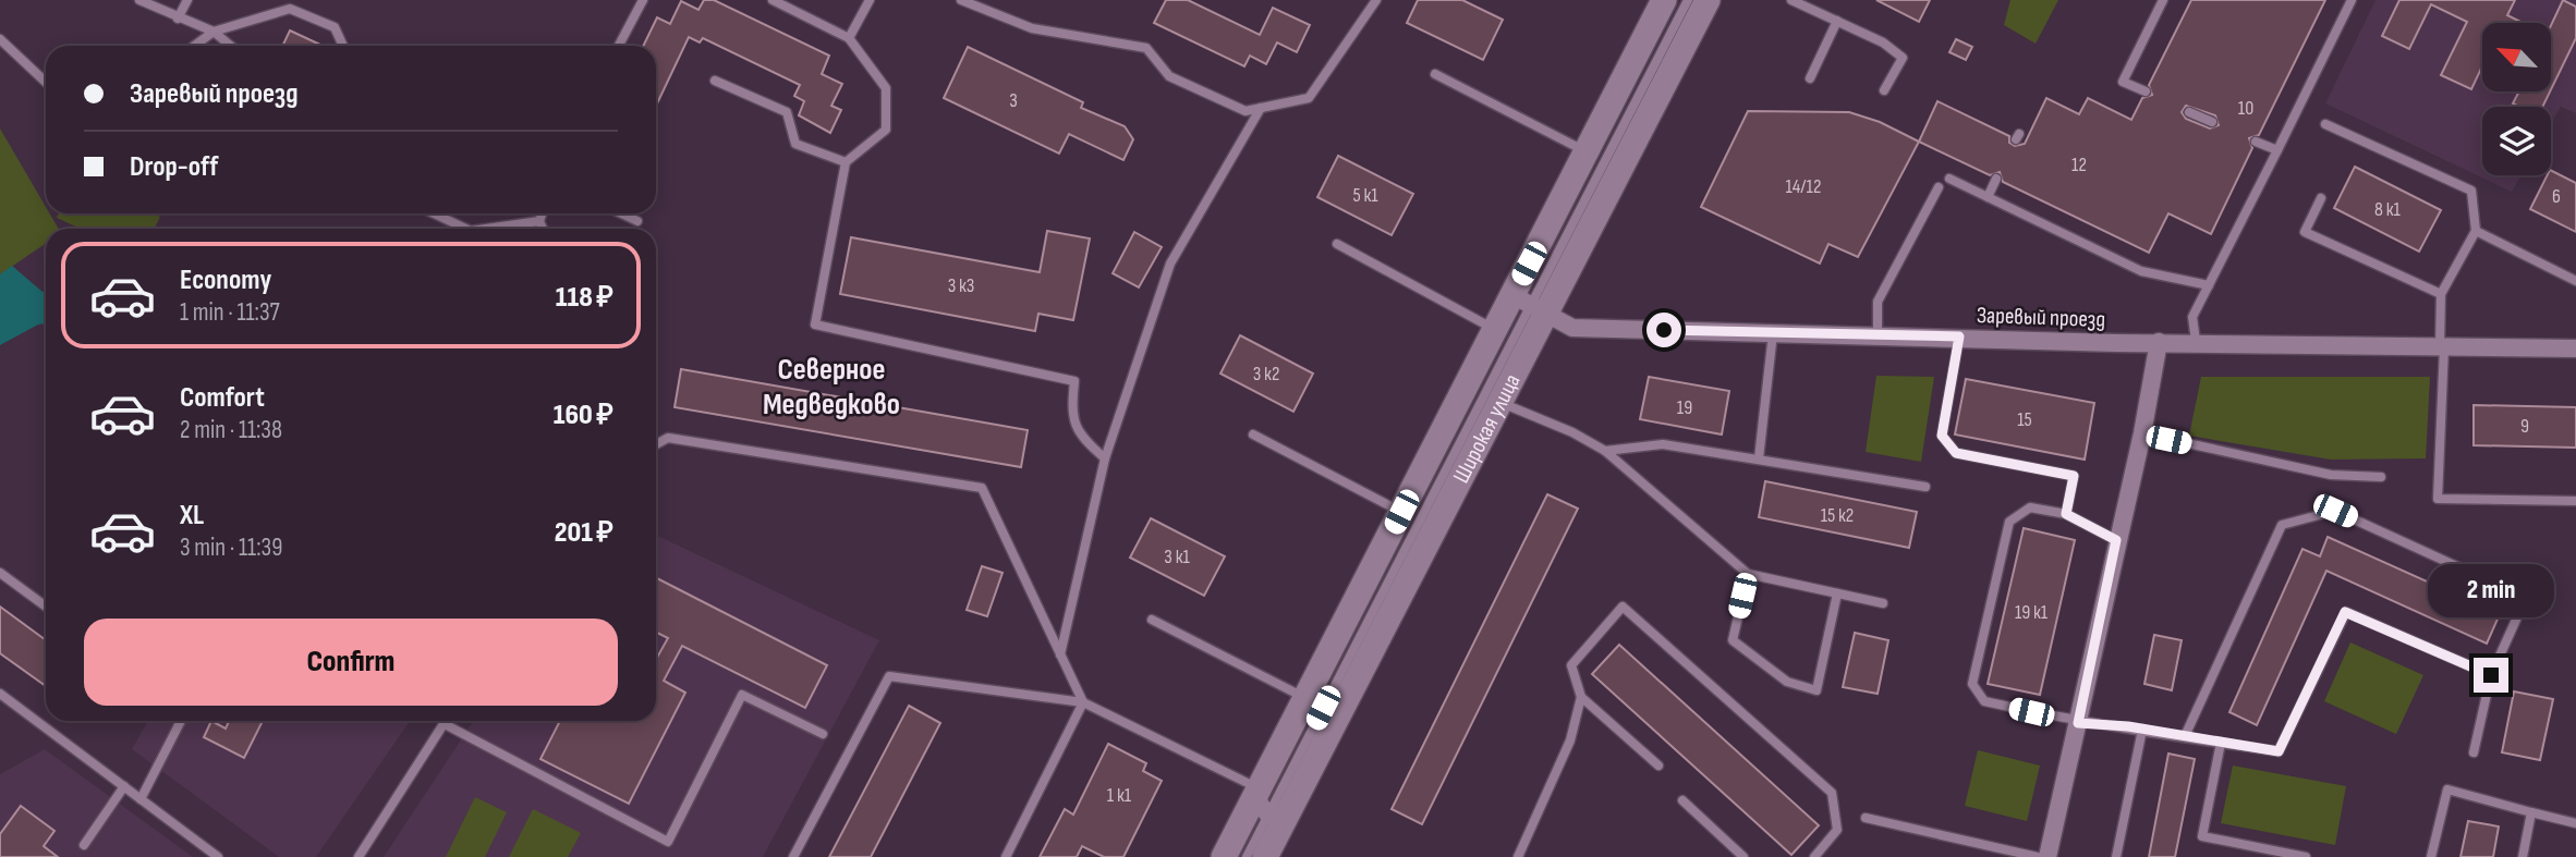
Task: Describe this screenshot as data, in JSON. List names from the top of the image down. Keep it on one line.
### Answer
{"streets":{"main road":["Широкая улица"],"street":["Заревый проезд"]},"crossings":[["Заревый проезд","Широкая улица"]],"districts":["Северное Медведково"],"house_numbers":["3","10","12","14/12","5 к1","6","8 к1","3 к3","3 к2","19","15","9","15 к2","3 к1","19 к1","1 к1"],"north":"top left","page":{"banner":["Заревый проезд","Drop-off"],"list":[{"name":"Economy","note":"1 min · 11:37","value":"118 ₽"},{"name":"Comfort","note":"2 min · 11:38","value":"160 ₽"},{"name":"XL","note":"3 min · 11:39","value":"201 ₽"}],"bubble":"2 min","buttons":"Confirm"}}
